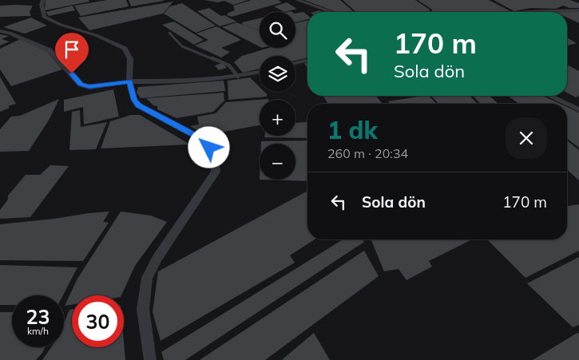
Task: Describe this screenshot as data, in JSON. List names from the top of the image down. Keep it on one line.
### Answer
{"page":{"map_buttons":["+","−"],"turn":["170 m","Sola dön"],"heading":["1 dk","260 m · 20:34"],"list":[{"name":"Sola dön","value":"170 m"}],"speed":"23 km/h","limit":"30"}}
